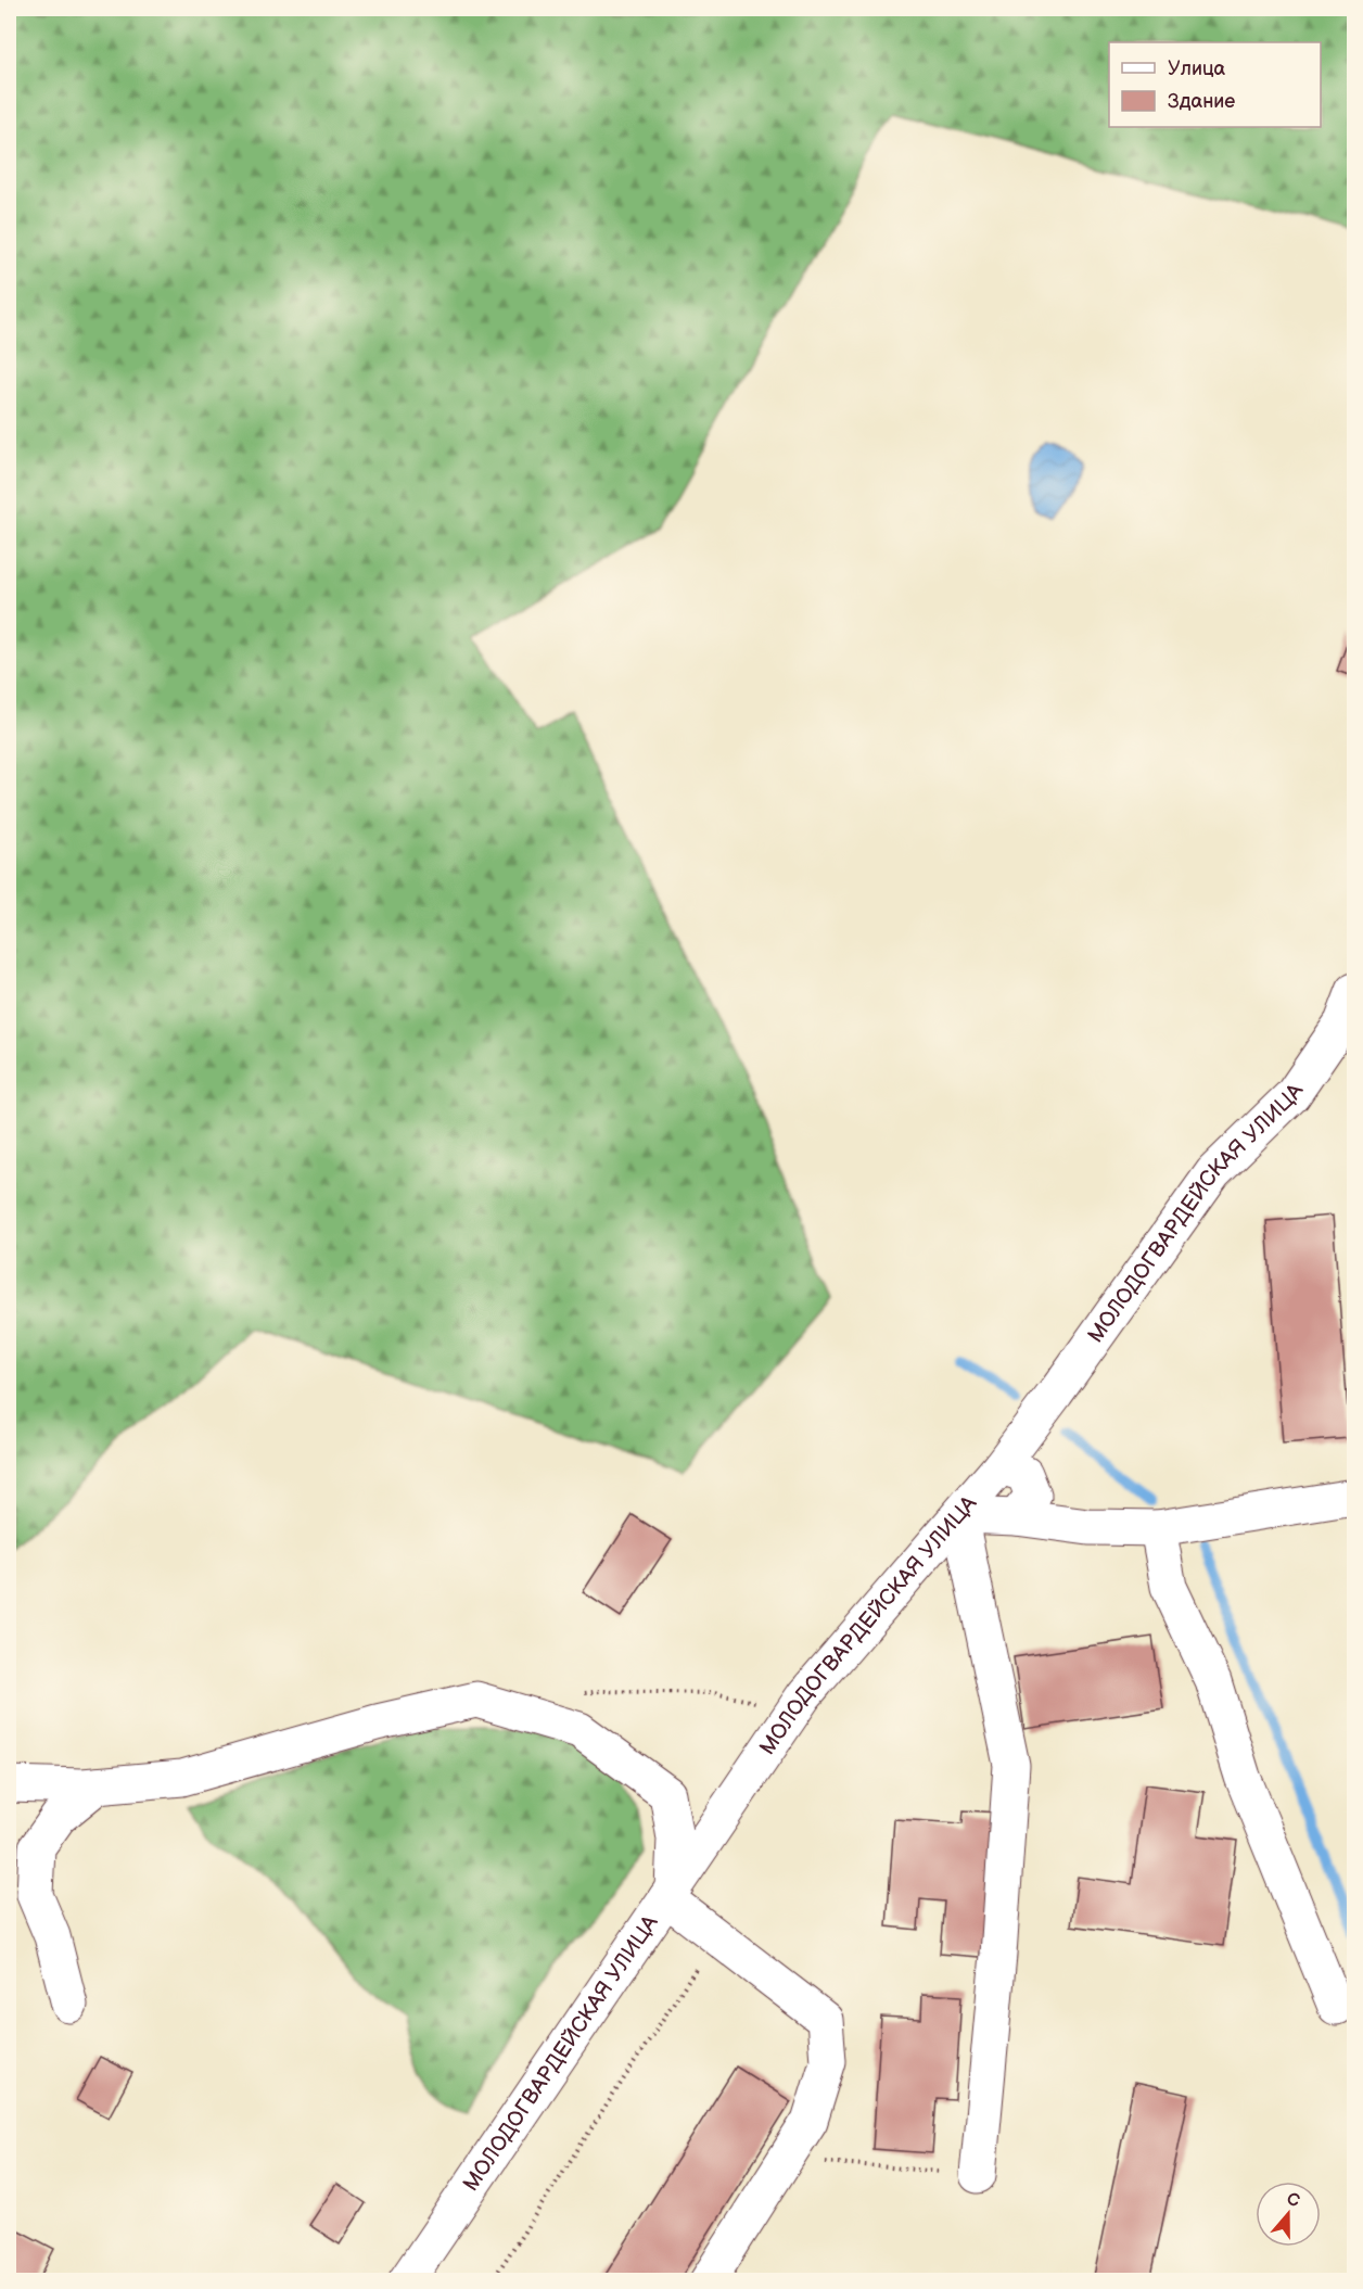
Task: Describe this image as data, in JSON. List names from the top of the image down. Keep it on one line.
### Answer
{"streets":{"street":["МОЛОДОГВАРДЕЙСКАЯ УЛИЦА"]},"legend":["Улица","Здание"],"north":"top"}
